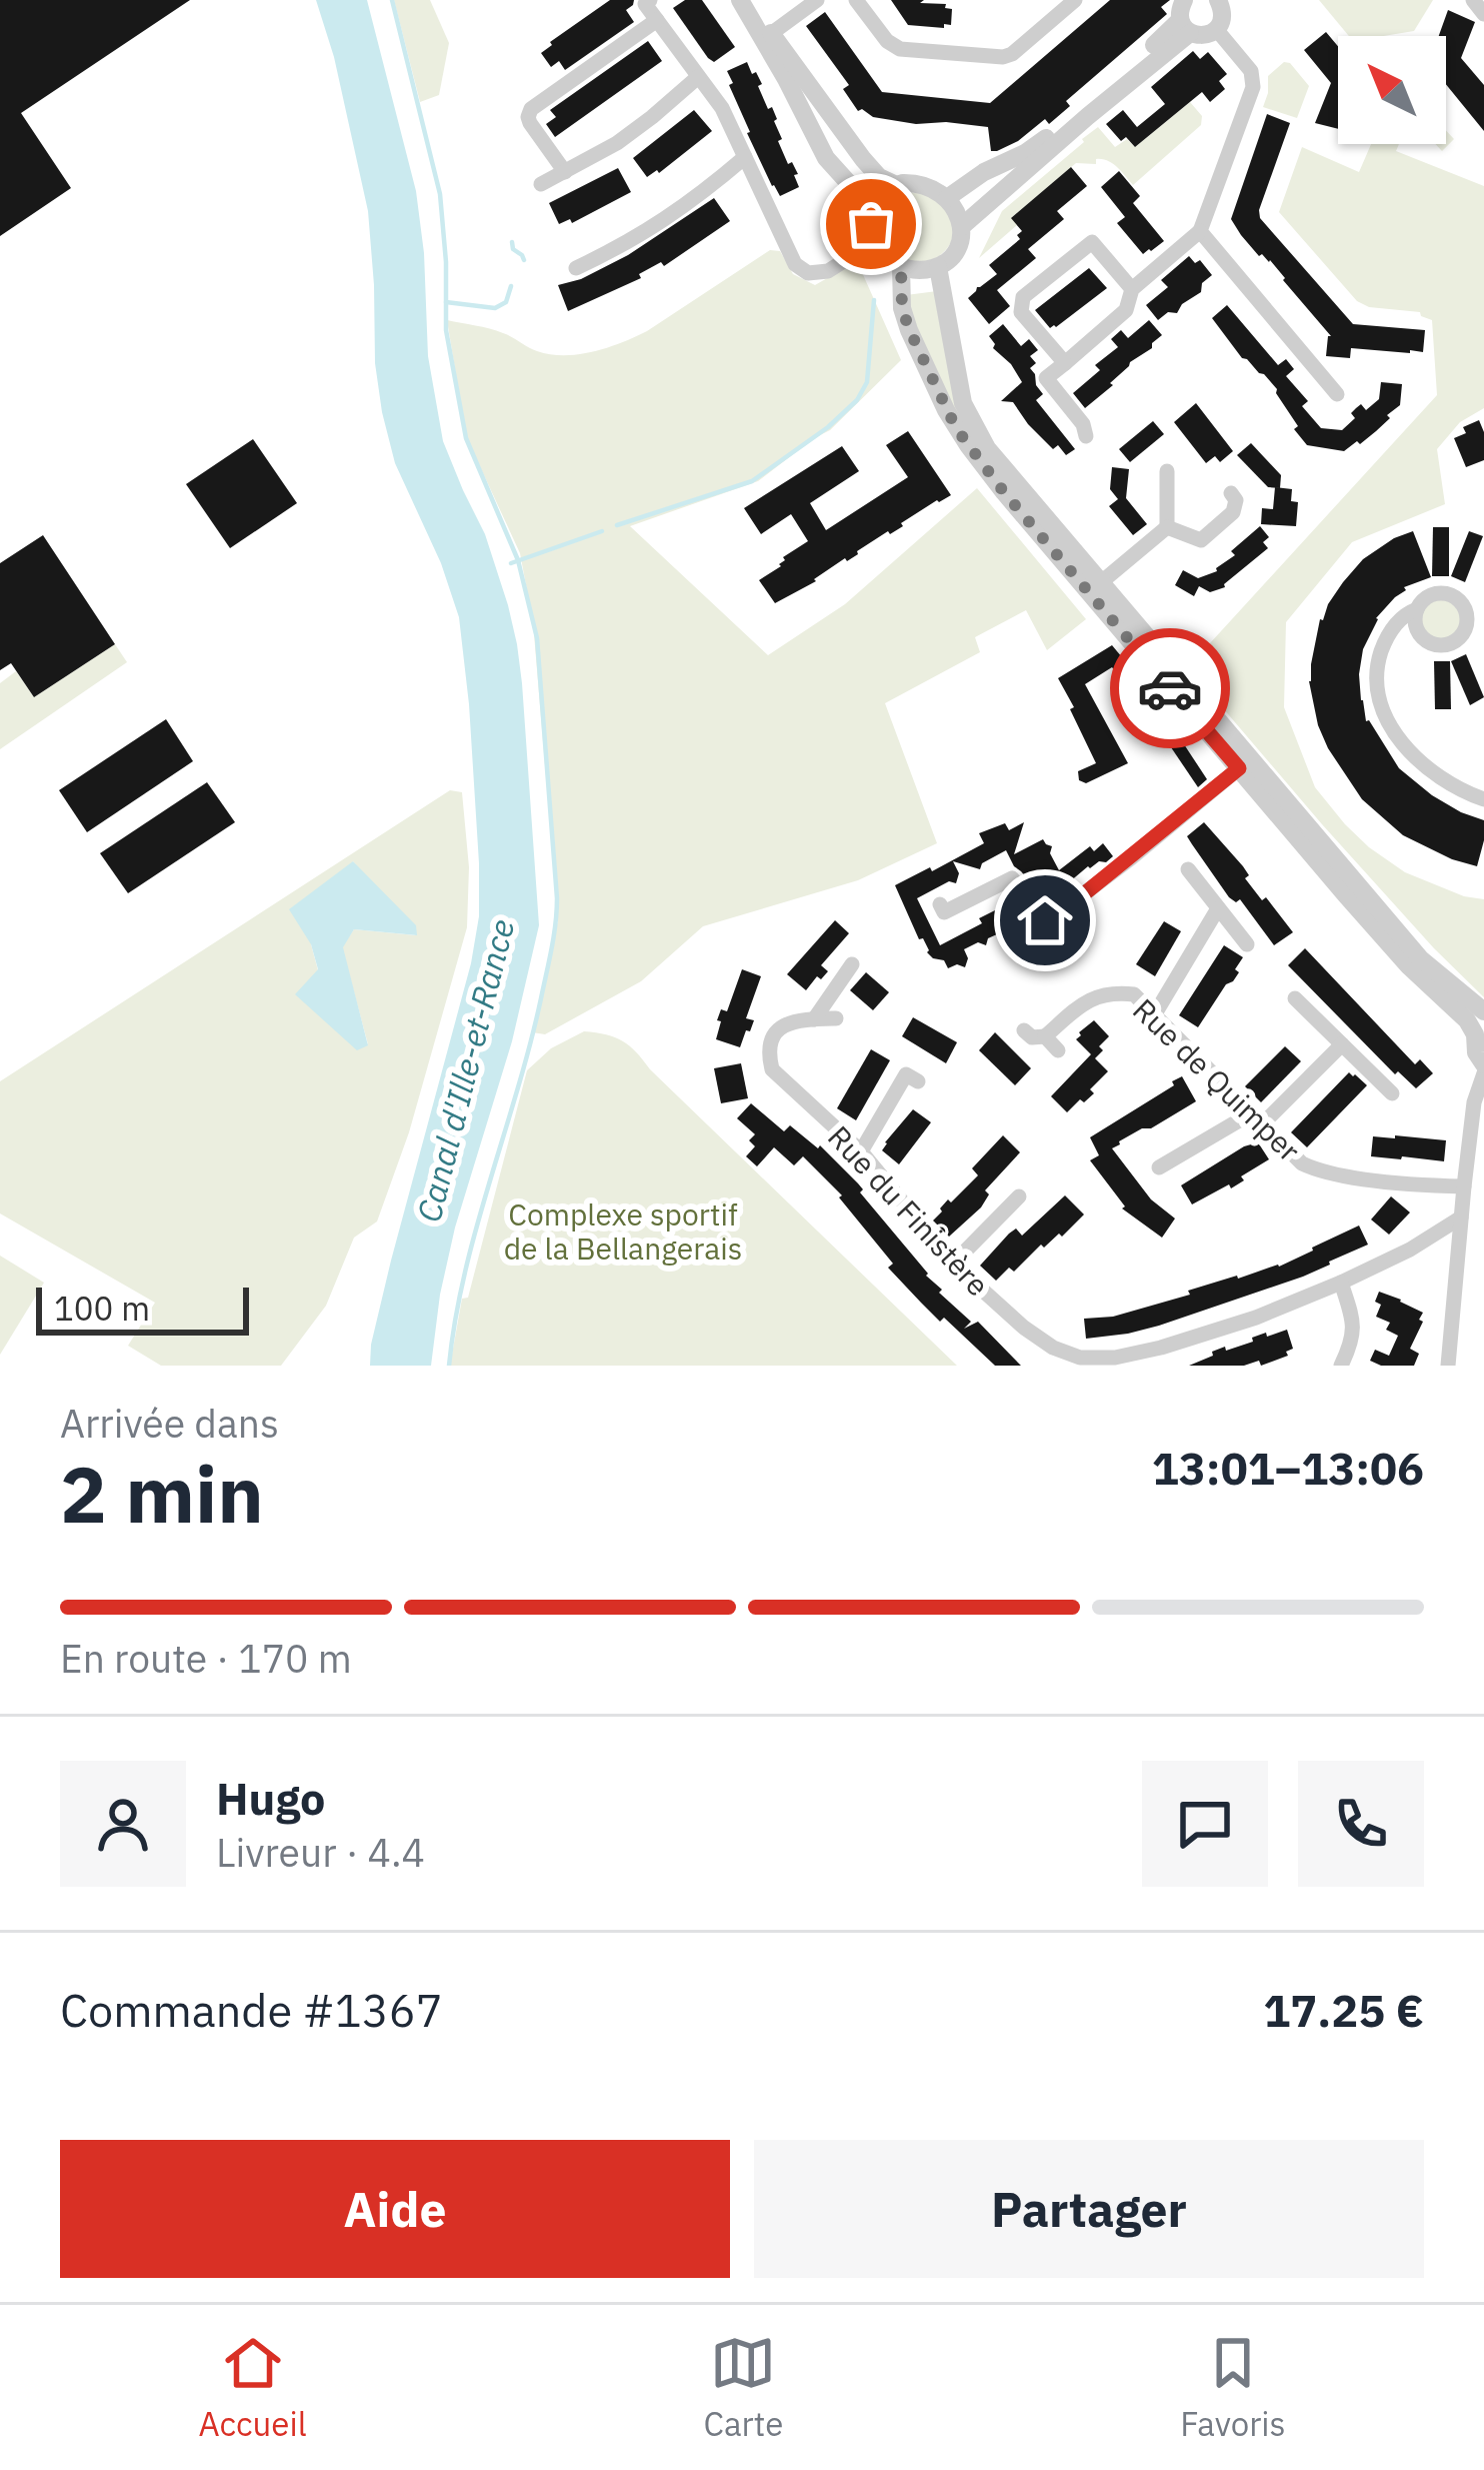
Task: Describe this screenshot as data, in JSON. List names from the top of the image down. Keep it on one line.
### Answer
{"streets":{"street":["Rue de Quimper","Rue du Finistère"]},"water":["Canal d'Ille-et-Rance"],"parks":["Complexe sportif de la Bellangerais"],"scale_bar":"100 m","north":"top left","page":{"scale":"100 m","heading":["2 min","Arrivée dans","13:01–13:06"],"panel":["Hugo","Livreur · 4.4","Commande #1367","17.25 €"],"bar":"En route · 170 m","buttons":["Aide","Partager"],"tabs":["Accueil","Carte","Favoris"]}}
